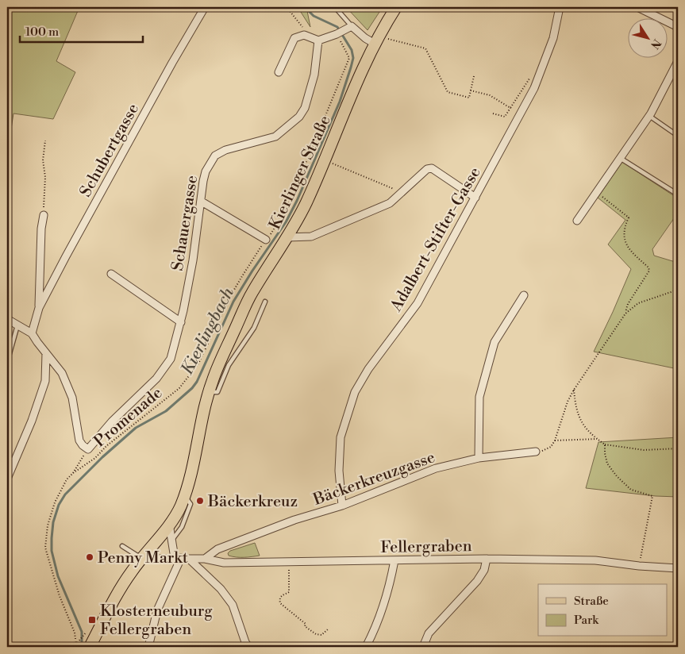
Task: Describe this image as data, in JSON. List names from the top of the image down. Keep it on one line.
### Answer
{"streets":{"main road":["Kierlinger Straße"],"street":["Schubertgasse","Schauergasse","Adalbert-Stifter-Gasse","Bäckerkreuzgasse","Fellergraben"],"path":["Promenade"]},"crossings":[["Kierlinger Straße","Fellergraben"],["Adalbert-Stifter-Gasse","Bäckerkreuzgasse"],["Bäckerkreuzgasse","Fellergraben"]],"water":["Kierlingbach"],"places":{"other":["Bäckerkreuz","Penny Markt"],"transit":["Klosterneuburg Fellergraben"]},"legend":["Straße","Park"],"scale_bar":"100 m","north":"bottom right"}
